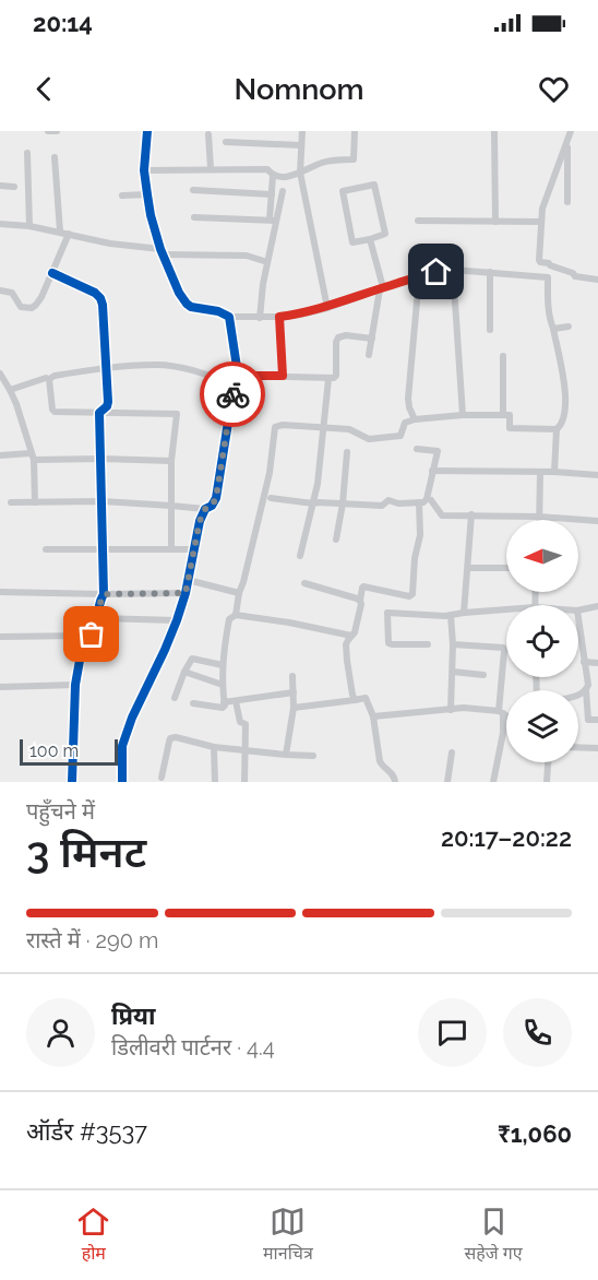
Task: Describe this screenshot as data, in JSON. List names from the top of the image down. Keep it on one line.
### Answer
{"scale_bar":"100 m","north":"left","page":{"status":"20:14","header":"Nomnom","scale":"100 m","heading":["3 मिनट","पहुँचने में","20:17–20:22"],"panel":["प्रिया","डिलीवरी पार्टनर · 4.4","ऑर्डर #3537","₹1,060"],"bar":"रास्ते में · 290 m","tabs":["होम","मानचित्र","सहेजे गए"]}}
